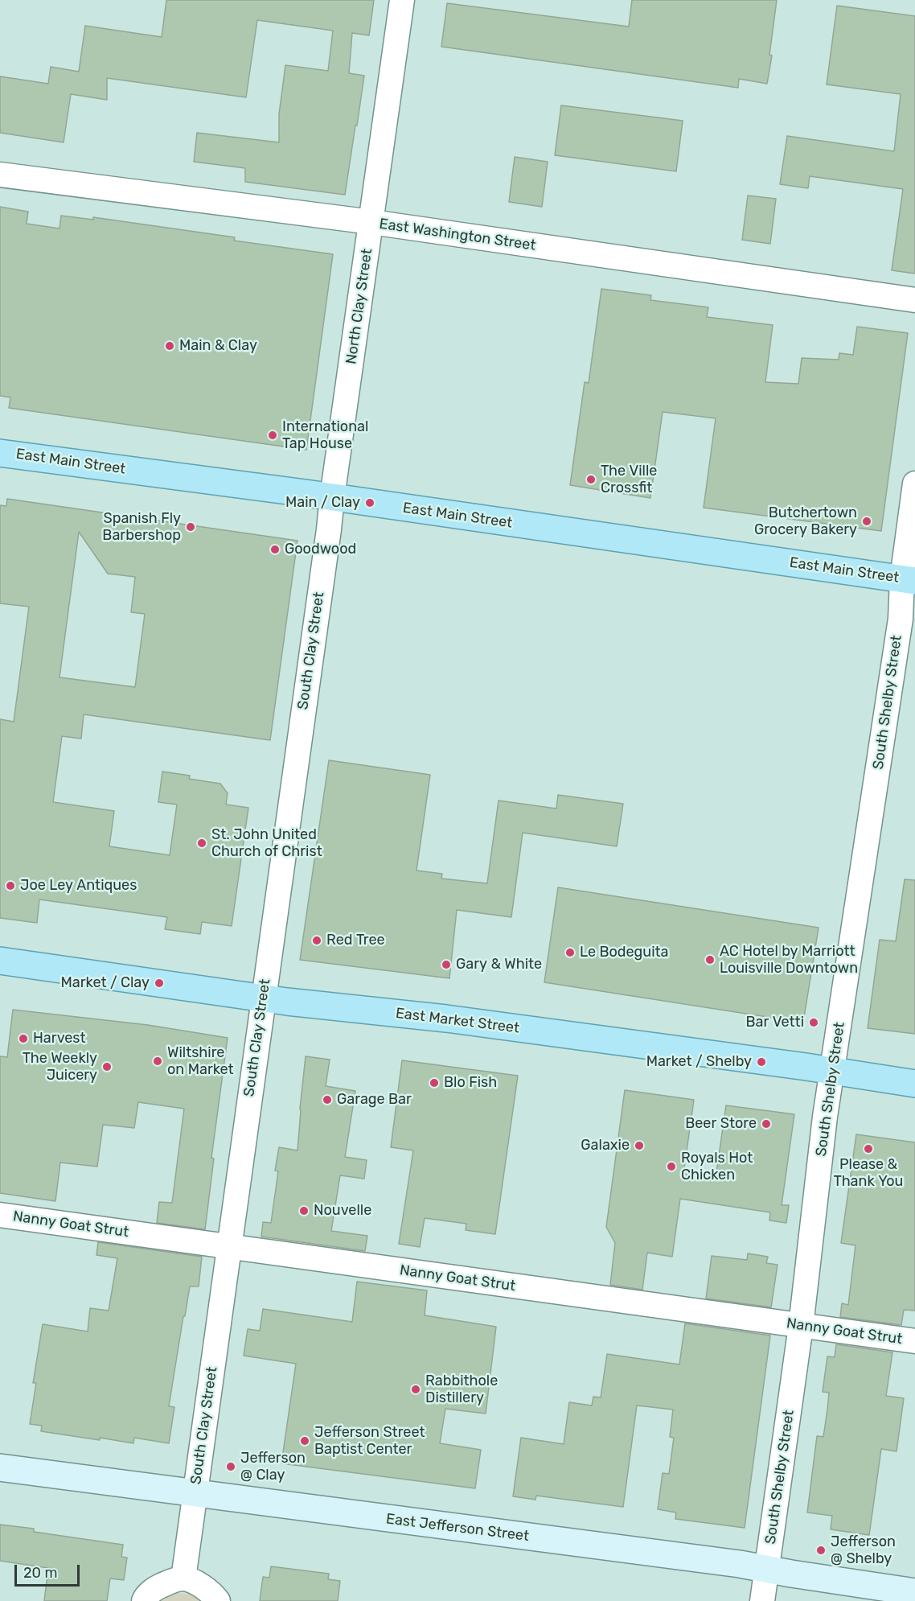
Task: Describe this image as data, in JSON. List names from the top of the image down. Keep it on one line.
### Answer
{"streets":{"main road":["East Main Street","East Market Street"],"street":["East Washington Street","North Clay Street","South Clay Street","South Shelby Street","Nanny Goat Strut","East Jefferson Street"]},"crossings":[["East Washington Street","North Clay Street"],["North Clay Street","East Main Street"],["North Clay Street","South Clay Street"],["East Main Street","South Clay Street"],["East Main Street","South Shelby Street"],["South Clay Street","East Market Street"],["South Clay Street","Nanny Goat Strut"],["South Clay Street","East Jefferson Street"],["South Shelby Street","East Market Street"],["South Shelby Street","Nanny Goat Strut"],["South Shelby Street","East Jefferson Street"]],"places":["Main & Clay","International Tap House","The Ville Crossfit","Main / Clay","Butchertown Grocery Bakery","Spanish Fly Barbershop","Goodwood","St. John United Church of Christ","Joe Ley Antiques","Red Tree","Le Bodeguita","AC Hotel by Marriott Louisville Downtown","Gary & White","Market / Clay","Bar Vetti","Harvest","Wiltshire on Market","Market / Shelby","The Weekly Juicery","Blo Fish","Garage Bar","Beer Store","Galaxie","Please & Thank You","Royals Hot Chicken","Nouvelle","Rabbithole Distillery","Jefferson Street Baptist Center","Jefferson @ Clay","Jefferson @ Shelby"],"scale_bar":"20 m"}
